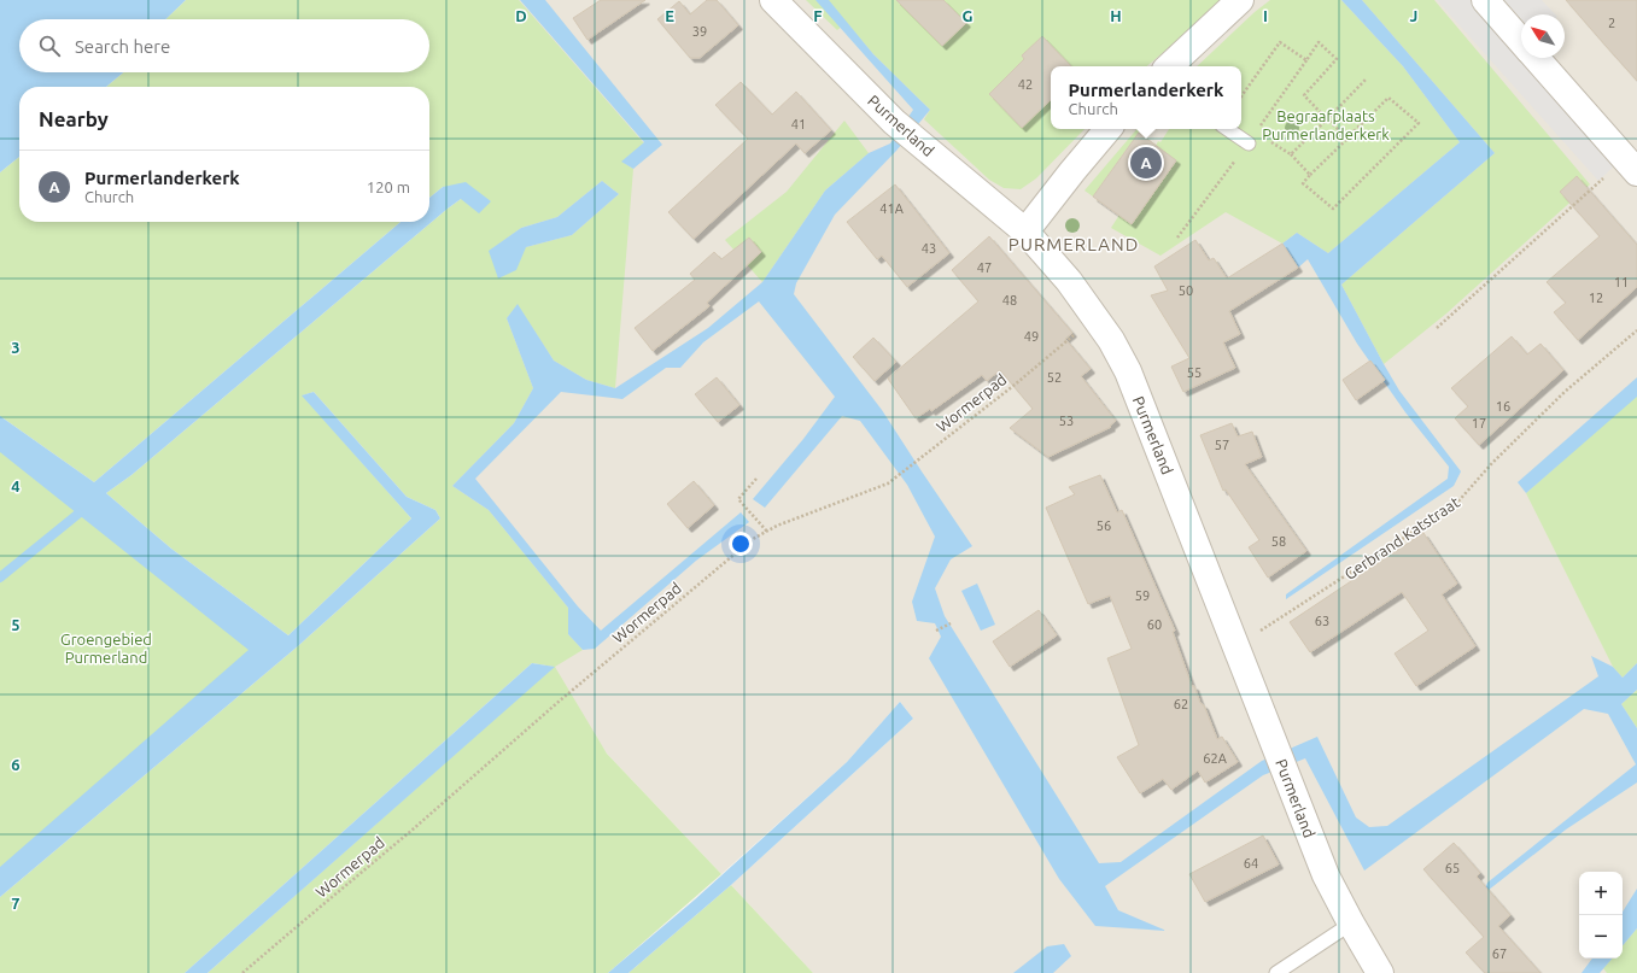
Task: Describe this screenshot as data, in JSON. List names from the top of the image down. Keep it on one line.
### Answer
{"streets":{"street":["Purmerland"],"path":["Wormerpad","Gerbrand Katstraat"]},"crossings":[["Purmerland","Wormerpad"],["Purmerland","Gerbrand Katstraat"]],"districts":["PURMERLAND"],"parks":["Begraafplaats Purmerlanderkerk","Groengebied Purmerland"],"house_numbers":["2","39","42","41","41A","43","47","11","50","12","48","49","55","52","16","53","17","57","56","58","59","63","60","62","62A","64","65","67"],"north":"top left","page":{"search":"Search here","popup":["Purmerlanderkerk","Church"],"heading":"Nearby","pins":"A","list":[{"mark":"A","name":"Purmerlanderkerk","note":"Church","value":"120 m"}],"map_buttons":["+","−"]},"grid":{"columns":["D","E","F","G","H","I","J"],"rows":["3","4","5","6","7"]}}
